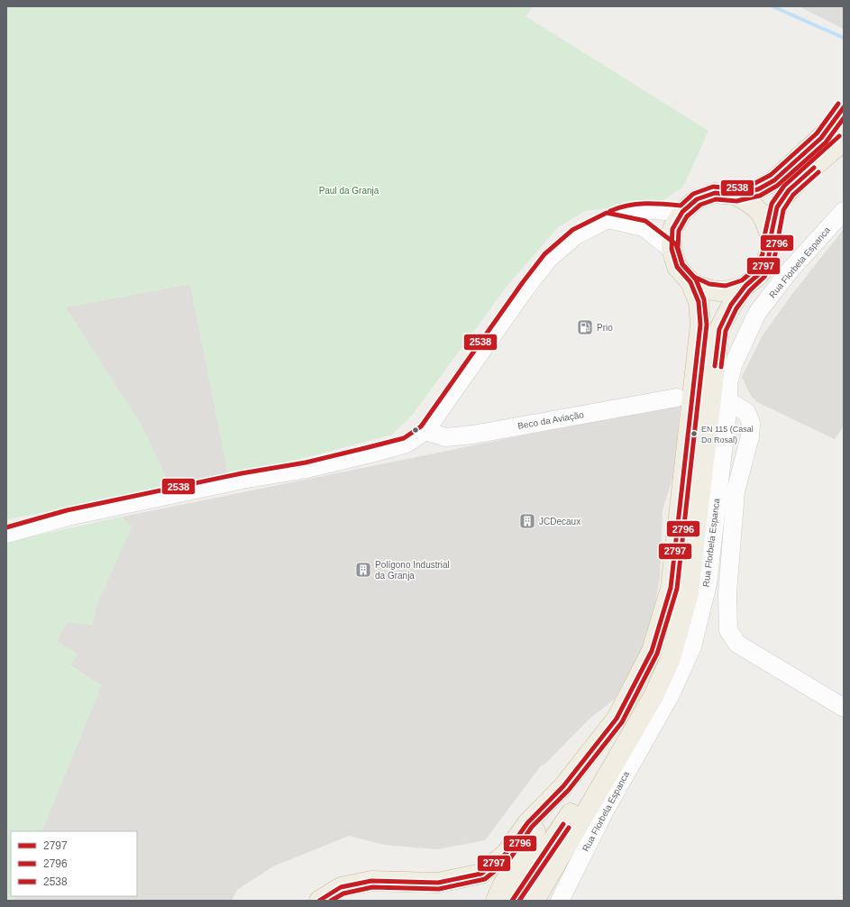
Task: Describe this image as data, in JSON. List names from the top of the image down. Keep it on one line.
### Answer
{"streets":{"street":["Rua Florbela Espanca","Beco da Aviação"]},"parks":["Paul da Granja"],"places":{"fuel station":["Prio"],"other":["EN 115 (Casal Do Rosal)"],"building":["JCDecaux","Polígono Industrial da Granja"]},"lines":["transit line 2538","transit line 2797","transit line 2796"],"legend":["2797","2796","2538"]}
